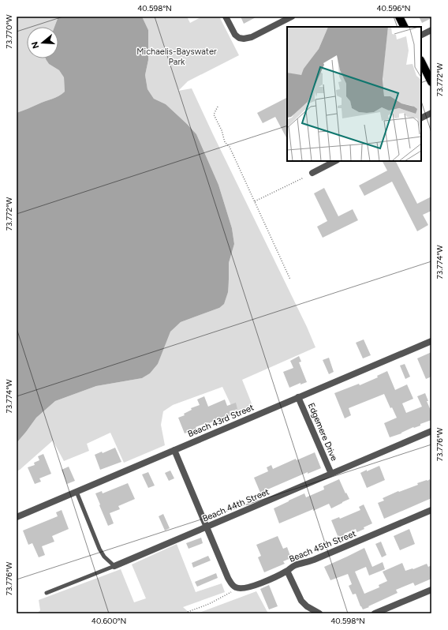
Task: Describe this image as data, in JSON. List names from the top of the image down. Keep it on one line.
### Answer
{"streets":{"street":["Beach 43rd Street","Edgemere Drive","Beach 44th Street","Beach 45th Street"]},"crossings":[["Beach 43rd Street","Edgemere Drive"],["Edgemere Drive","Beach 44th Street"]],"parks":["Michaelis-Bayswater Park"],"north":"left","coordinates":["40.598°N","40.596°N","73.770°W","73.772°W","73.774°W","73.776°W","40.600°N"]}
